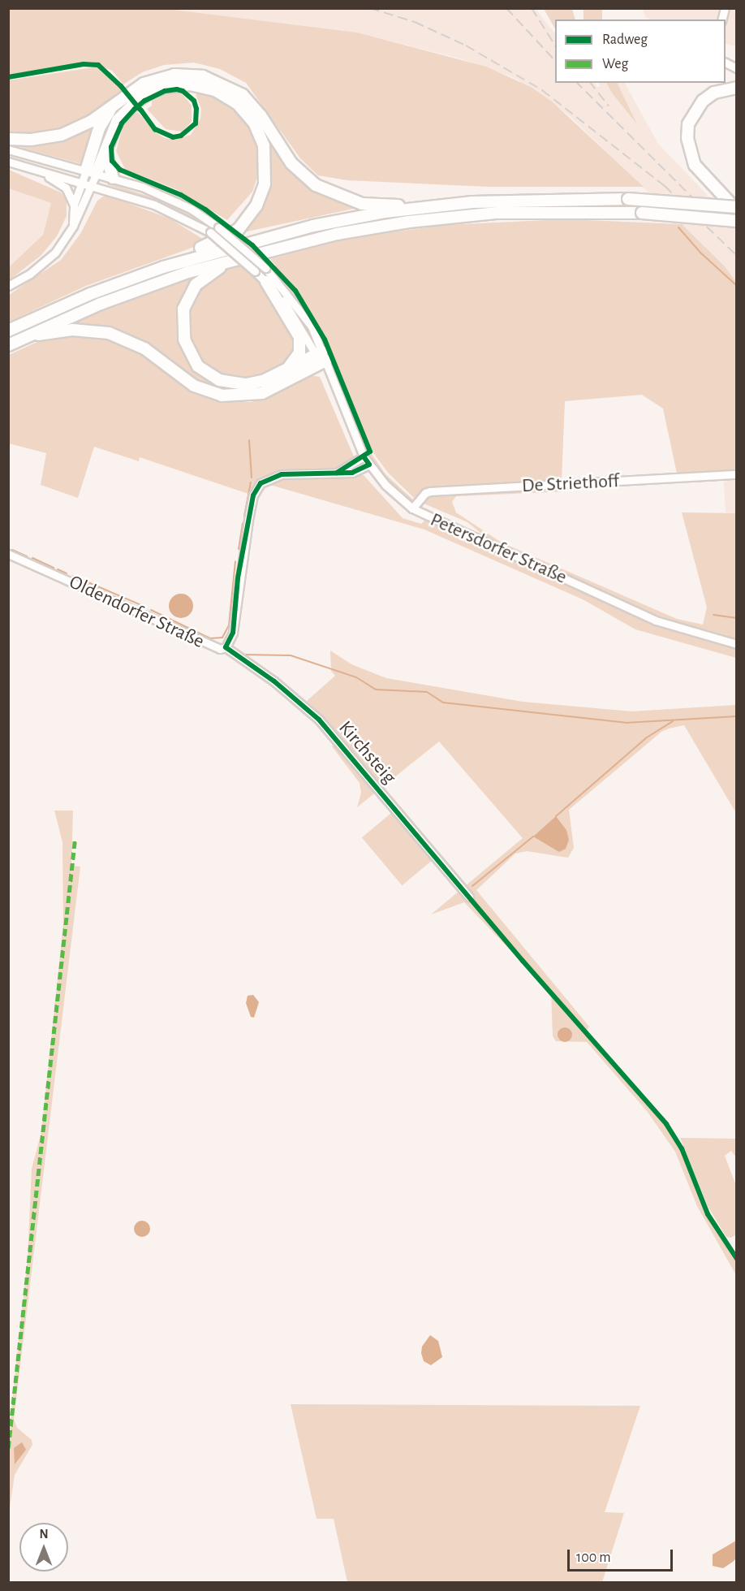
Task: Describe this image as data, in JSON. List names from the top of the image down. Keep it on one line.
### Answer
{"streets":{"street":["De Striethoff","Petersdorfer Straße","Oldendorfer Straße","Kirchsteig"]},"crossings":[["De Striethoff","Petersdorfer Straße"],["Petersdorfer Straße","Oldendorfer Straße"],["Oldendorfer Straße","Kirchsteig"]],"legend":["Radweg","Weg"],"scale_bar":"100 m","north":"top"}
